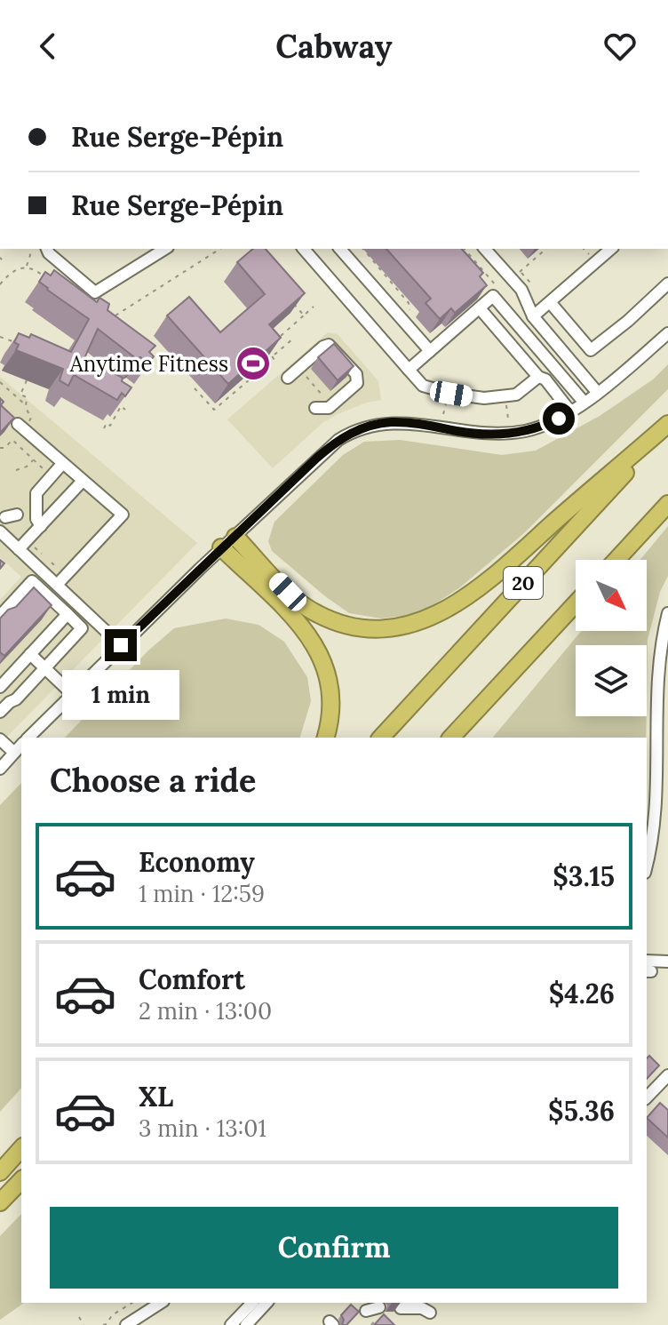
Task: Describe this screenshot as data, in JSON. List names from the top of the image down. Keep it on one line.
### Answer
{"streets":{"highway":["20"]},"places":{"sports":["Anytime Fitness"]},"north":"bottom right","page":{"header":"Cabway","banner":["Rue Serge-Pépin","Rue Serge-Pépin"],"bubble":"1 min","heading":"Choose a ride","list":[{"name":"Economy","note":"1 min · 12:59","value":"$3.15"},{"name":"Comfort","note":"2 min · 13:00","value":"$4.26"},{"name":"XL","note":"3 min · 13:01","value":"$5.36"}],"buttons":"Confirm"}}
